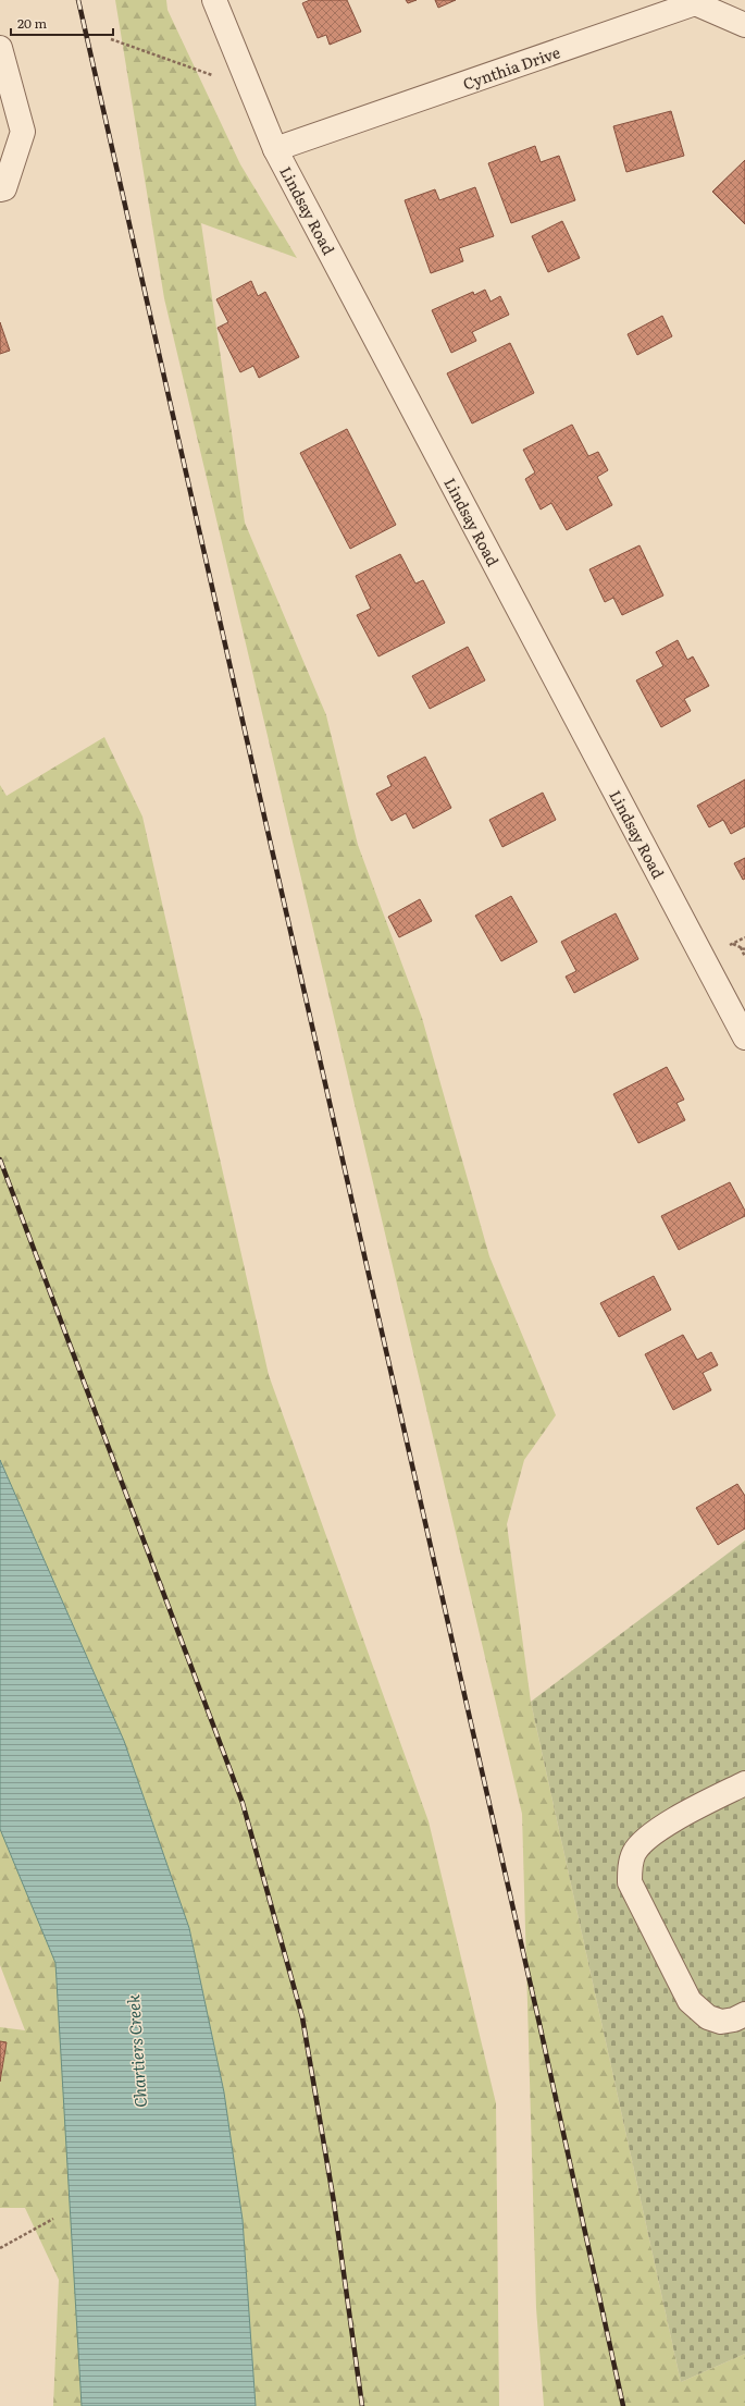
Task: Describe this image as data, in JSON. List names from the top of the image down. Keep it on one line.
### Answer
{"streets":{"street":["Cynthia Drive","Lindsay Road"]},"crossings":[["Cynthia Drive","Lindsay Road"]],"water":["Chartiers Creek"],"scale_bar":"20 m"}
